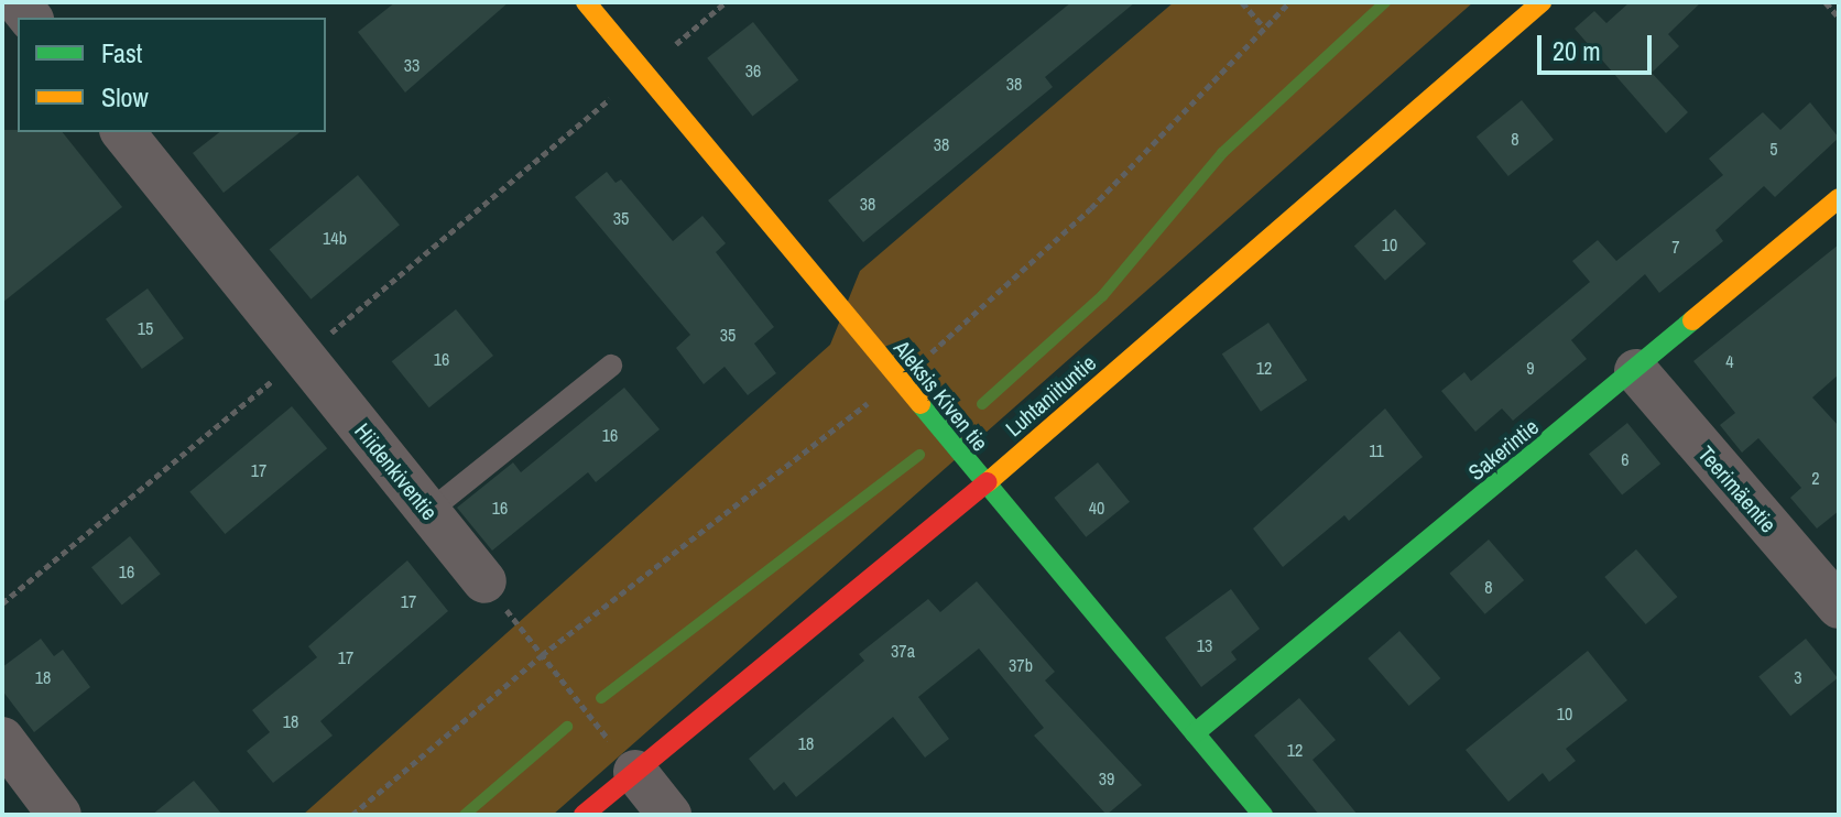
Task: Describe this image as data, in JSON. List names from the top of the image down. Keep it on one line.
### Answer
{"streets":{"street":["Aleksis Kiven tie","Luhtaniituntie","Sakerintie","Hiidenkiventie","Teerimäentie"]},"crossings":[["Aleksis Kiven tie","Luhtaniituntie"],["Aleksis Kiven tie","Sakerintie"],["Sakerintie","Teerimäentie"]],"house_numbers":["33","36","38","8","38","5","38","35","14b","10","7","15","35","16","4","12","9","16","11","6","17","2","16","40","16","8","17","13","37a","17","37b","18","3","10","18","18","12","39"],"legend":["Fast","Slow"],"scale_bar":"20 m"}
